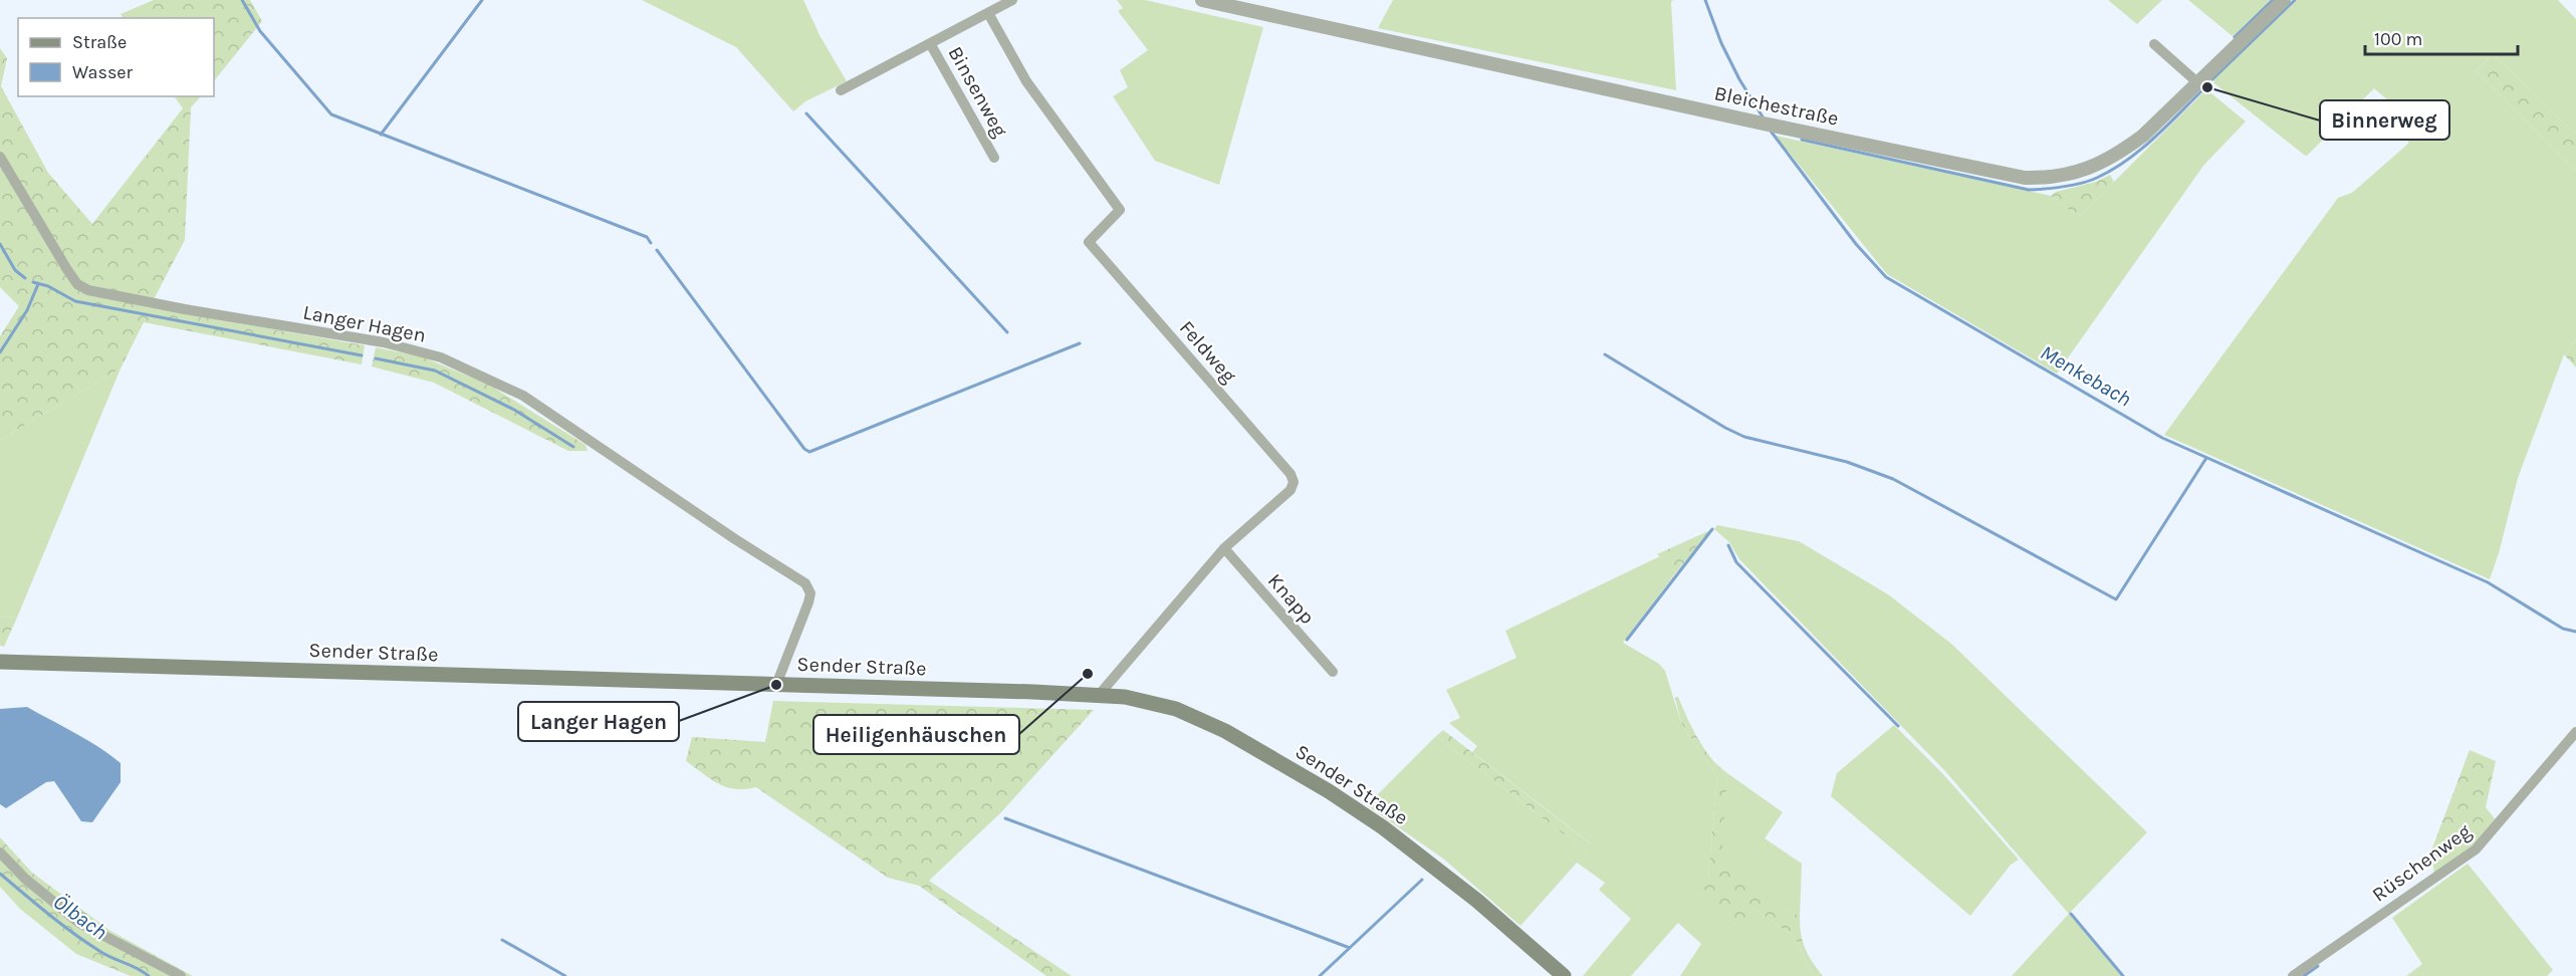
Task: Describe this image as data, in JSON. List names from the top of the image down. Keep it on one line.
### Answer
{"streets":{"main road":["Sender Straße"],"street":["Binsenweg","Bleichestraße","Langer Hagen","Feldweg","Knapp","Rüschenweg"]},"crossings":[["Binsenweg","Feldweg"],["Langer Hagen","Sender Straße"],["Feldweg","Knapp"],["Feldweg","Sender Straße"]],"water":["Menkebach","Ölbach"],"places":["Binnerweg","Heiligenhäuschen","Langer Hagen"],"legend":["Straße","Wasser"],"scale_bar":"100 m"}
